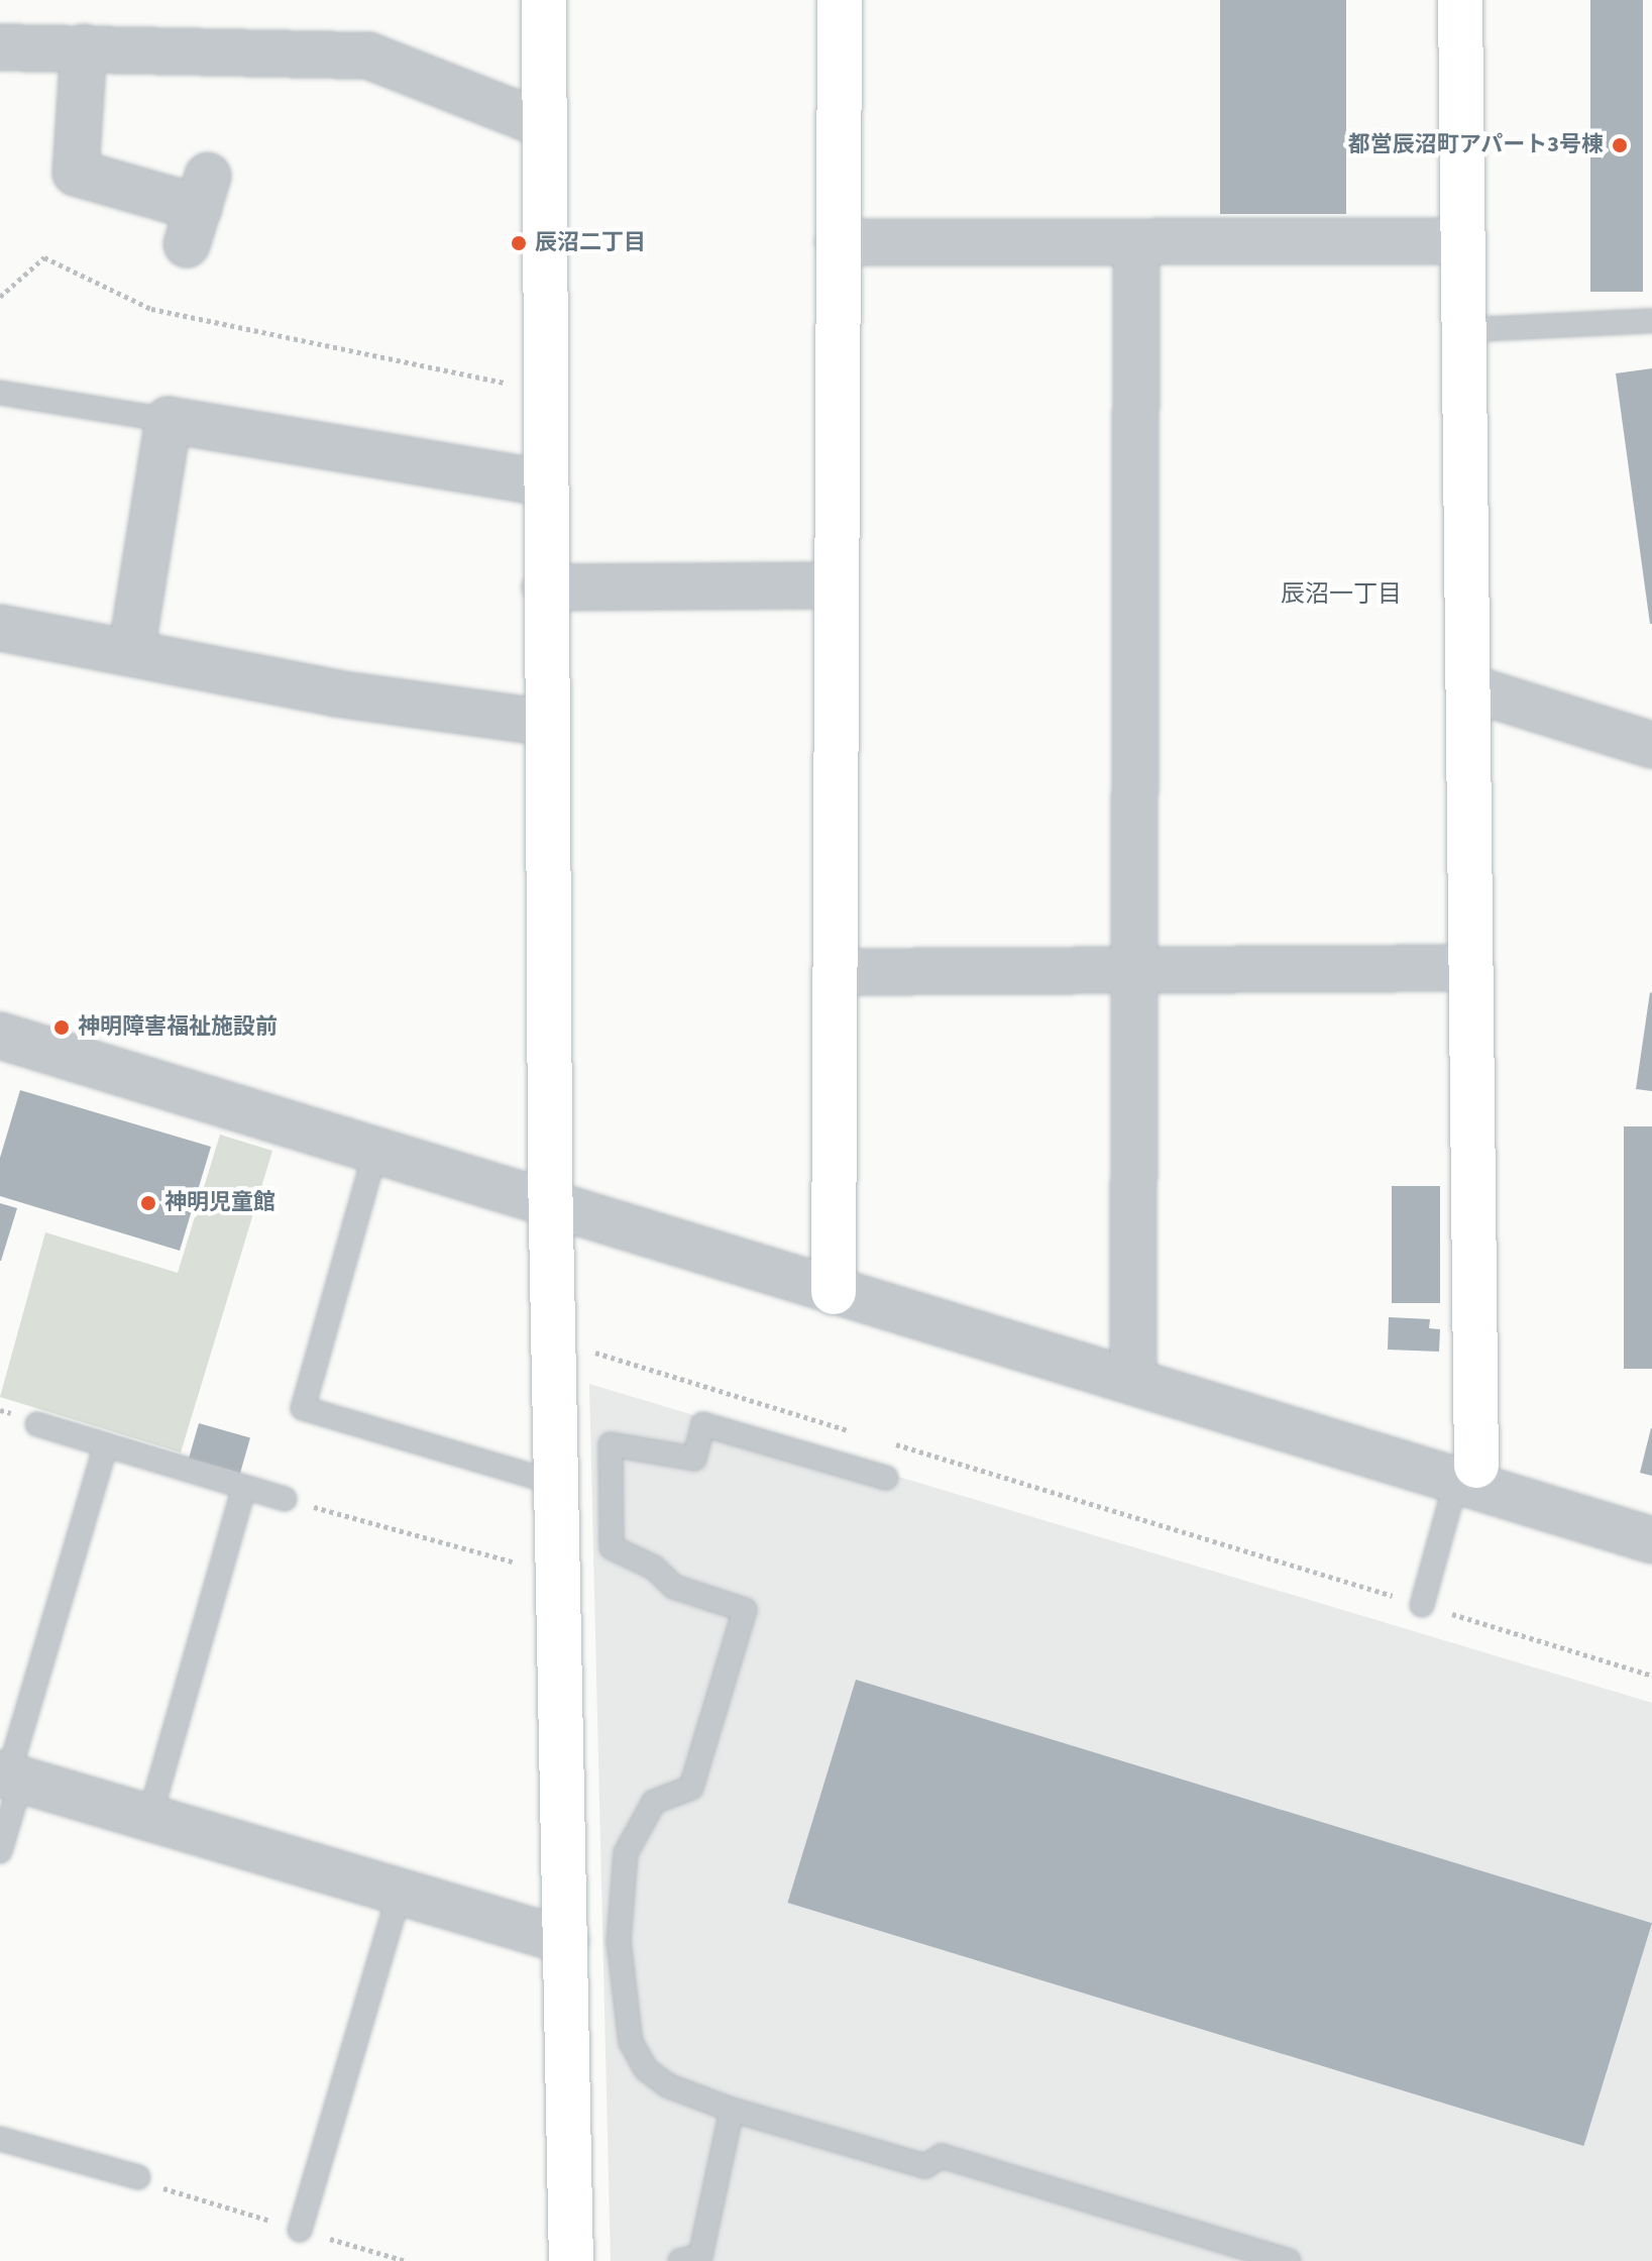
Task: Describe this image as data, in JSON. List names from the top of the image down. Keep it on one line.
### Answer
{"districts":["辰沼一丁目"],"places":["都営辰沼町アパート3号棟","辰沼二丁目","神明障害福祉施設前","神明児童館"]}
